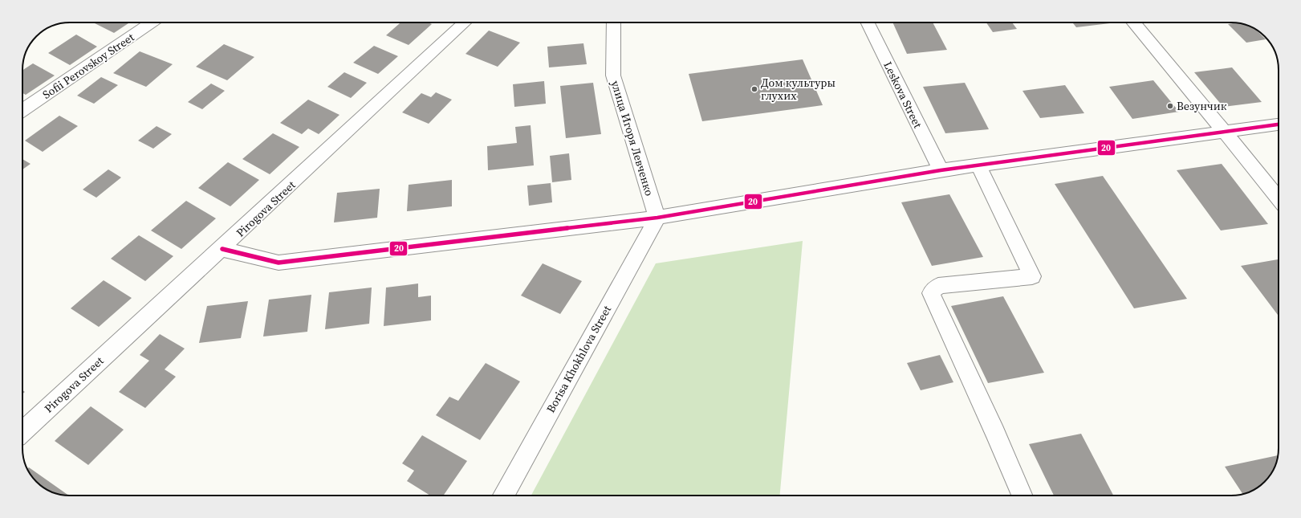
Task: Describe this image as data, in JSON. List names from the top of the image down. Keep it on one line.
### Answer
{"streets":{"street":["Sofii Perovskoy Street","Leskova Street","улица Игоря Левченко","Pirogova Street","Borisa Khokhlova Street"]},"crossings":[["улица Игоря Левченко","Borisa Khokhlova Street"]],"places":["Дом культуры глухих","Везунчик"],"lines":["transit line 20"]}
